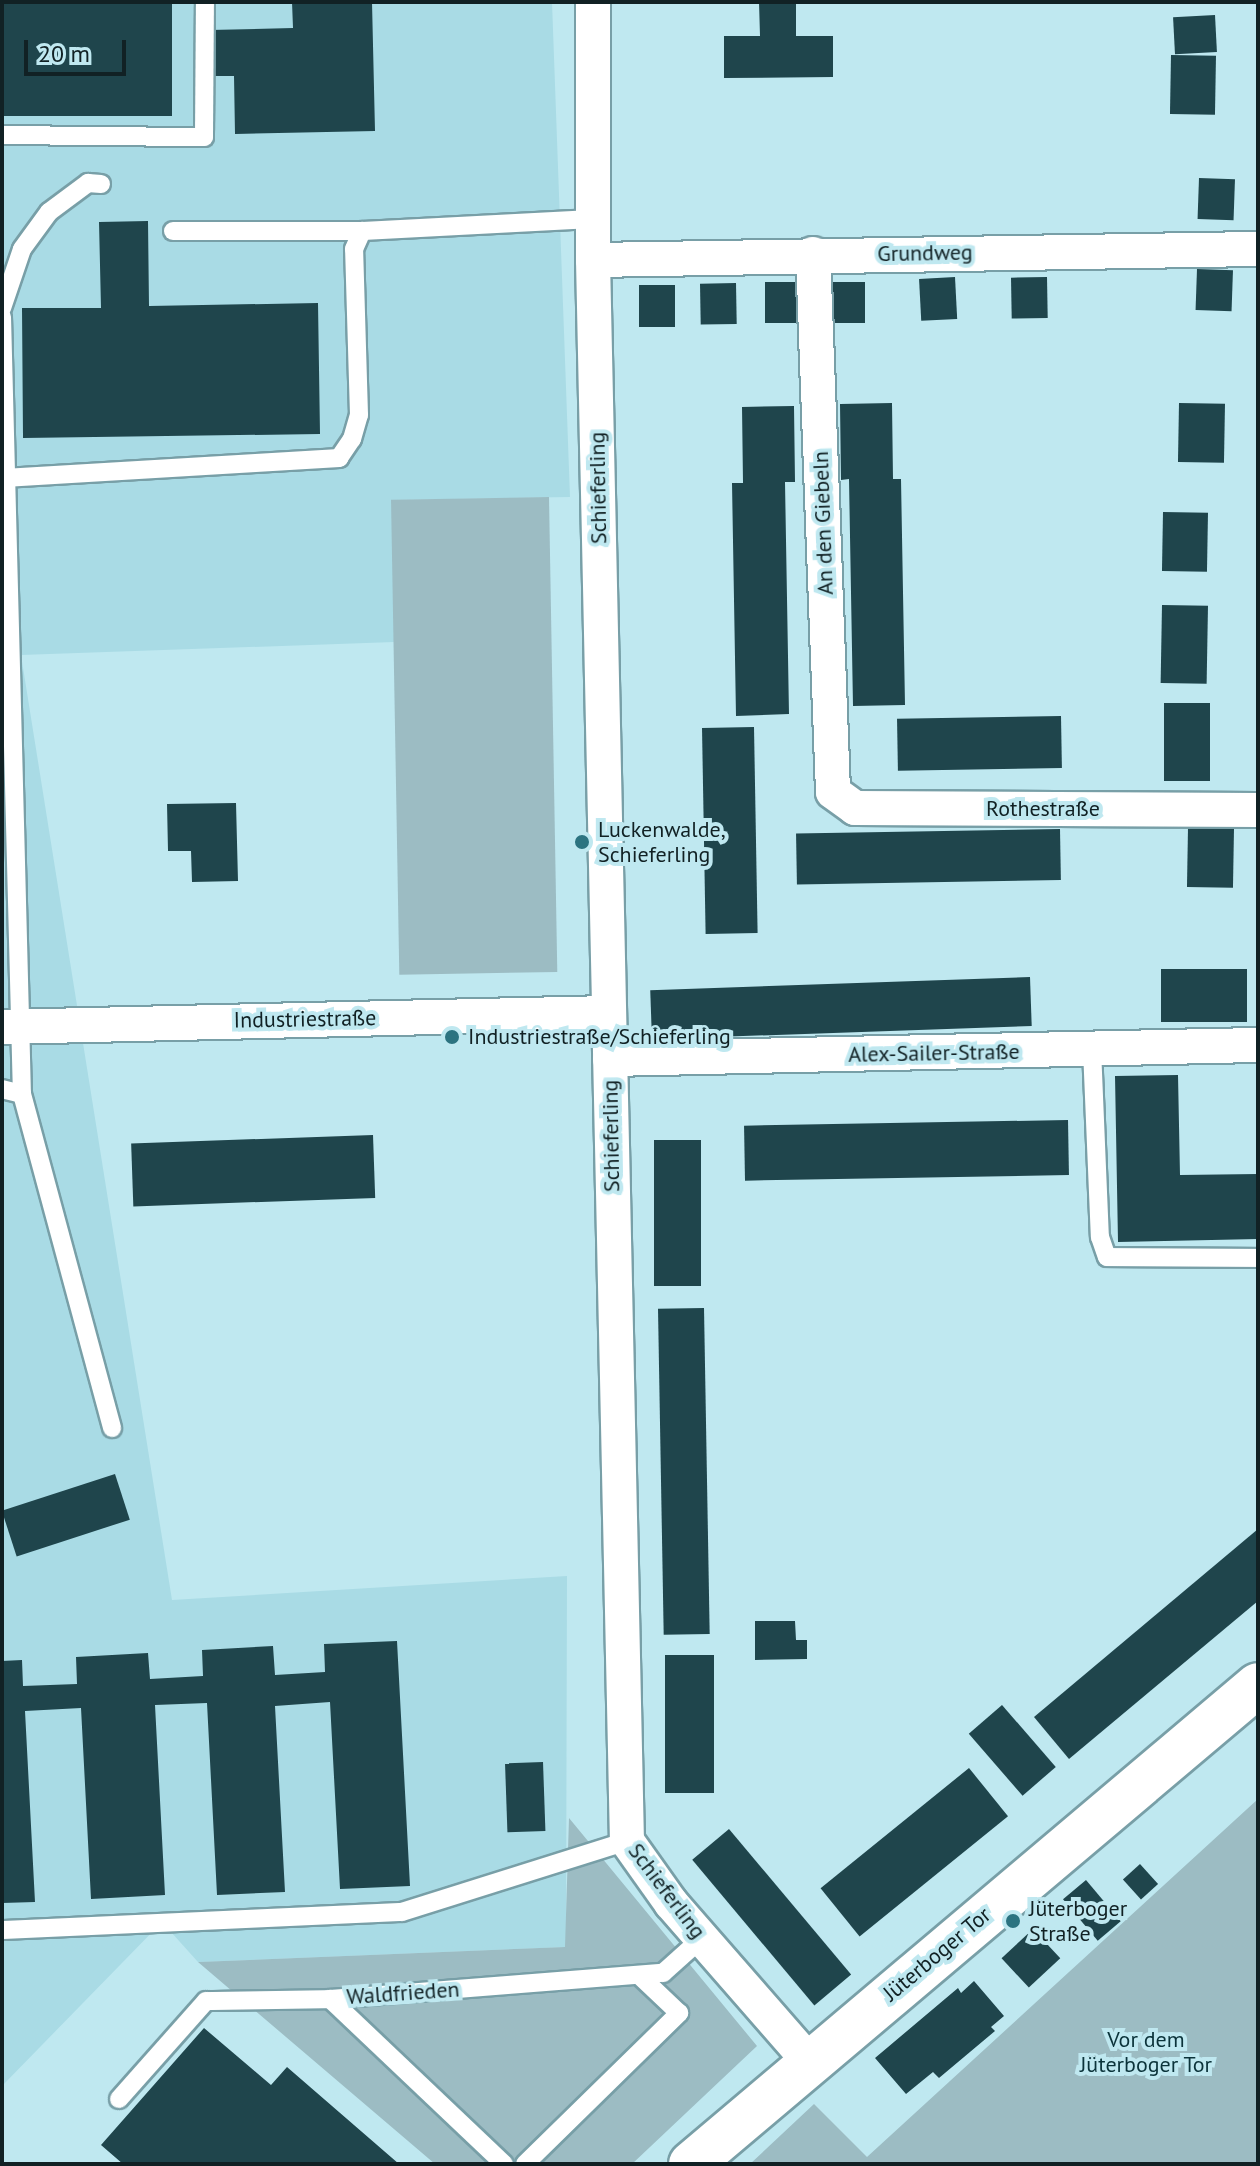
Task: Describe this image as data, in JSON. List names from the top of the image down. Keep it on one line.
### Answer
{"streets":{"main road":["Jüterboger Tor"],"street":["Grundweg","Schieferling","An den Giebeln","Rothestraße","Industriestraße","Alex-Sailer-Straße"],"lane":["Waldfrieden"]},"crossings":[["Grundweg","Schieferling"],["Grundweg","An den Giebeln"],["Schieferling","Industriestraße"],["Schieferling","Alex-Sailer-Straße"],["Schieferling","Jüterboger Tor"],["Schieferling","Waldfrieden"],["An den Giebeln","Rothestraße"]],"parks":["Vor dem Jüterboger Tor"],"places":["Luckenwalde, Schieferling","Industriestraße/Schieferling","Jüterboger Straße"],"scale_bar":"20 m"}
